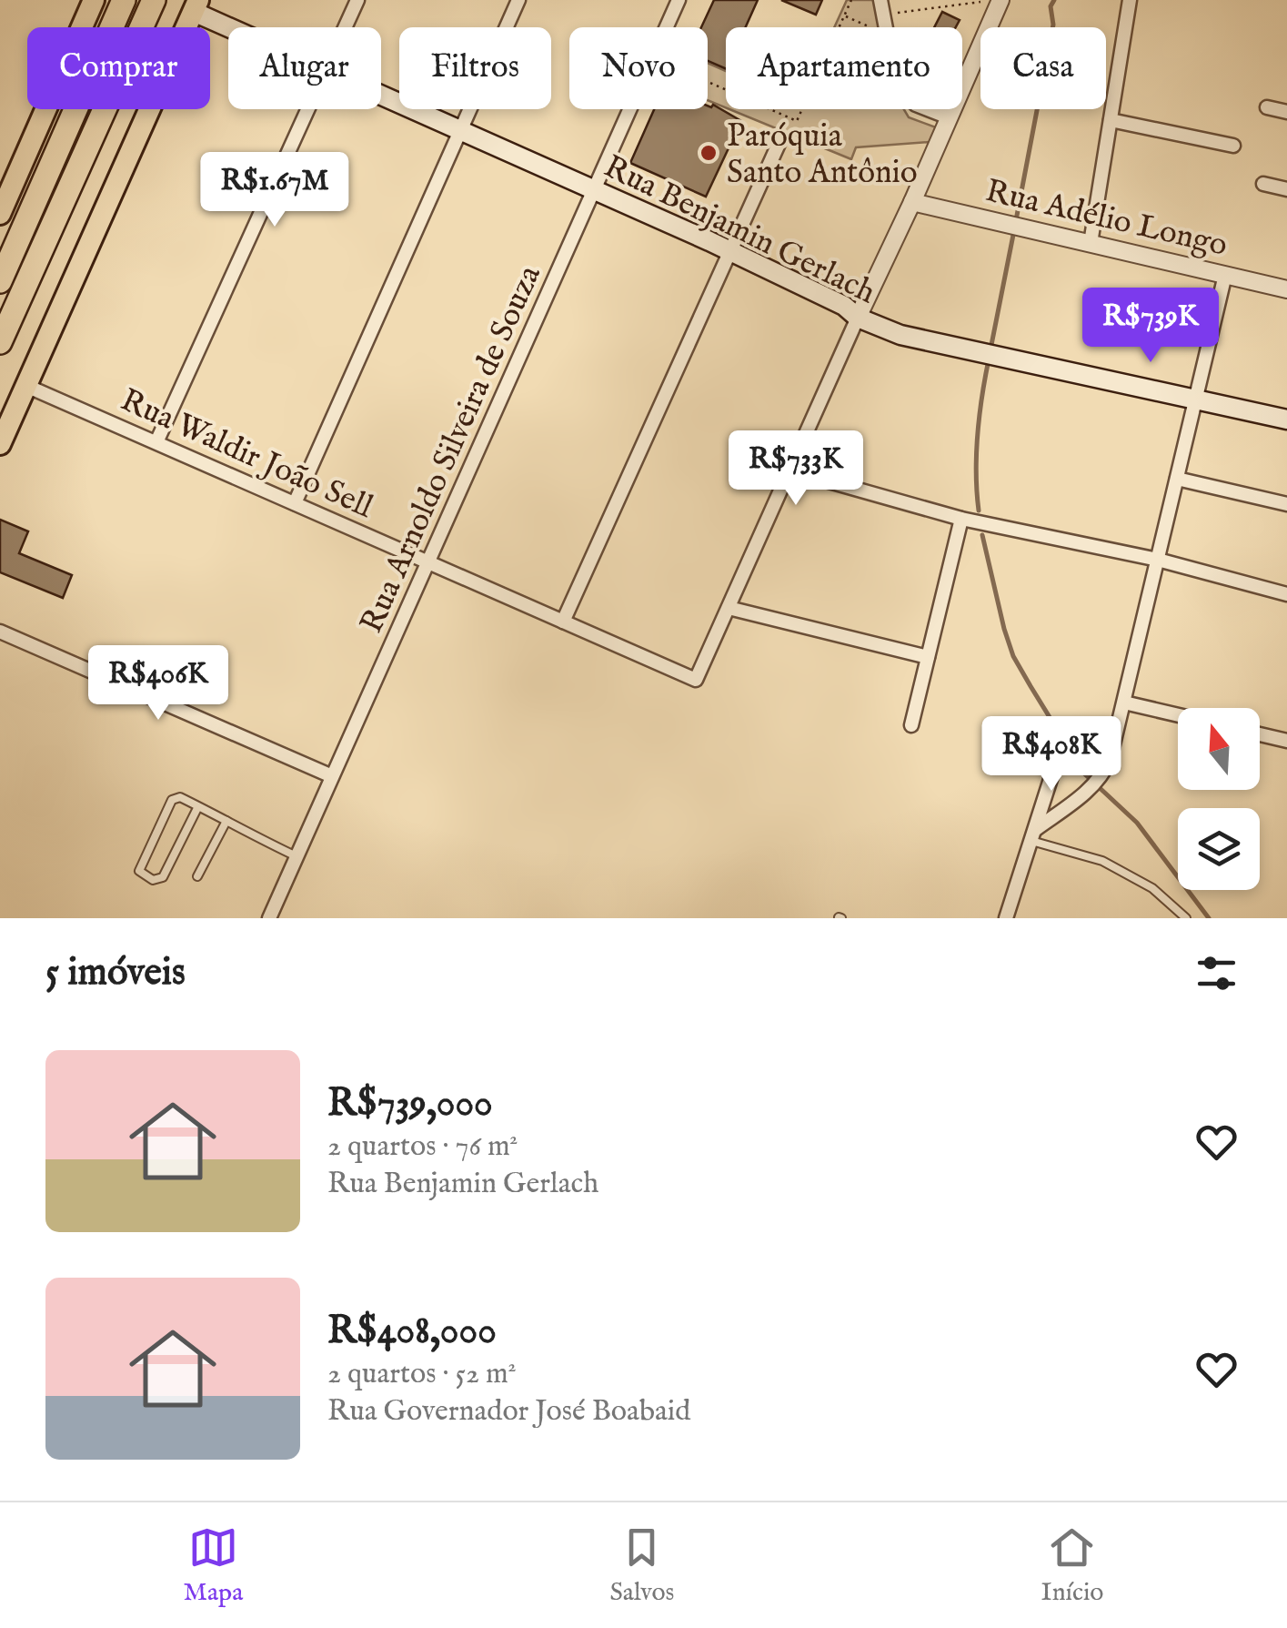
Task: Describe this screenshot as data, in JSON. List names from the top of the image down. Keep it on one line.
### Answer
{"streets":{"main road":["Rua Benjamin Gerlach"],"street":["Rua Adélio Longo","Rua Arnoldo Silveira de Souza","Rua Waldir João Sell"]},"crossings":[["Rua Benjamin Gerlach","Rua Arnoldo Silveira de Souza"],["Rua Arnoldo Silveira de Souza","Rua Waldir João Sell"]],"places":["Paróquia Santo Antônio"],"north":"top","page":{"chip":["Comprar","Alugar","Filtros","Novo","Apartamento","Casa"],"price":["R$1.67M","R$739K","R$733K","R$406K","R$408K"],"heading":"5 imóveis","list":[{"name":"R$739,000","note":"2 quartos · 76 m² · Rua Benjamin Gerlach"},{"name":"R$408,000","note":"2 quartos · 52 m² · Rua Governador José Boabaid"}],"tabs":["Mapa","Salvos","Início"]}}
